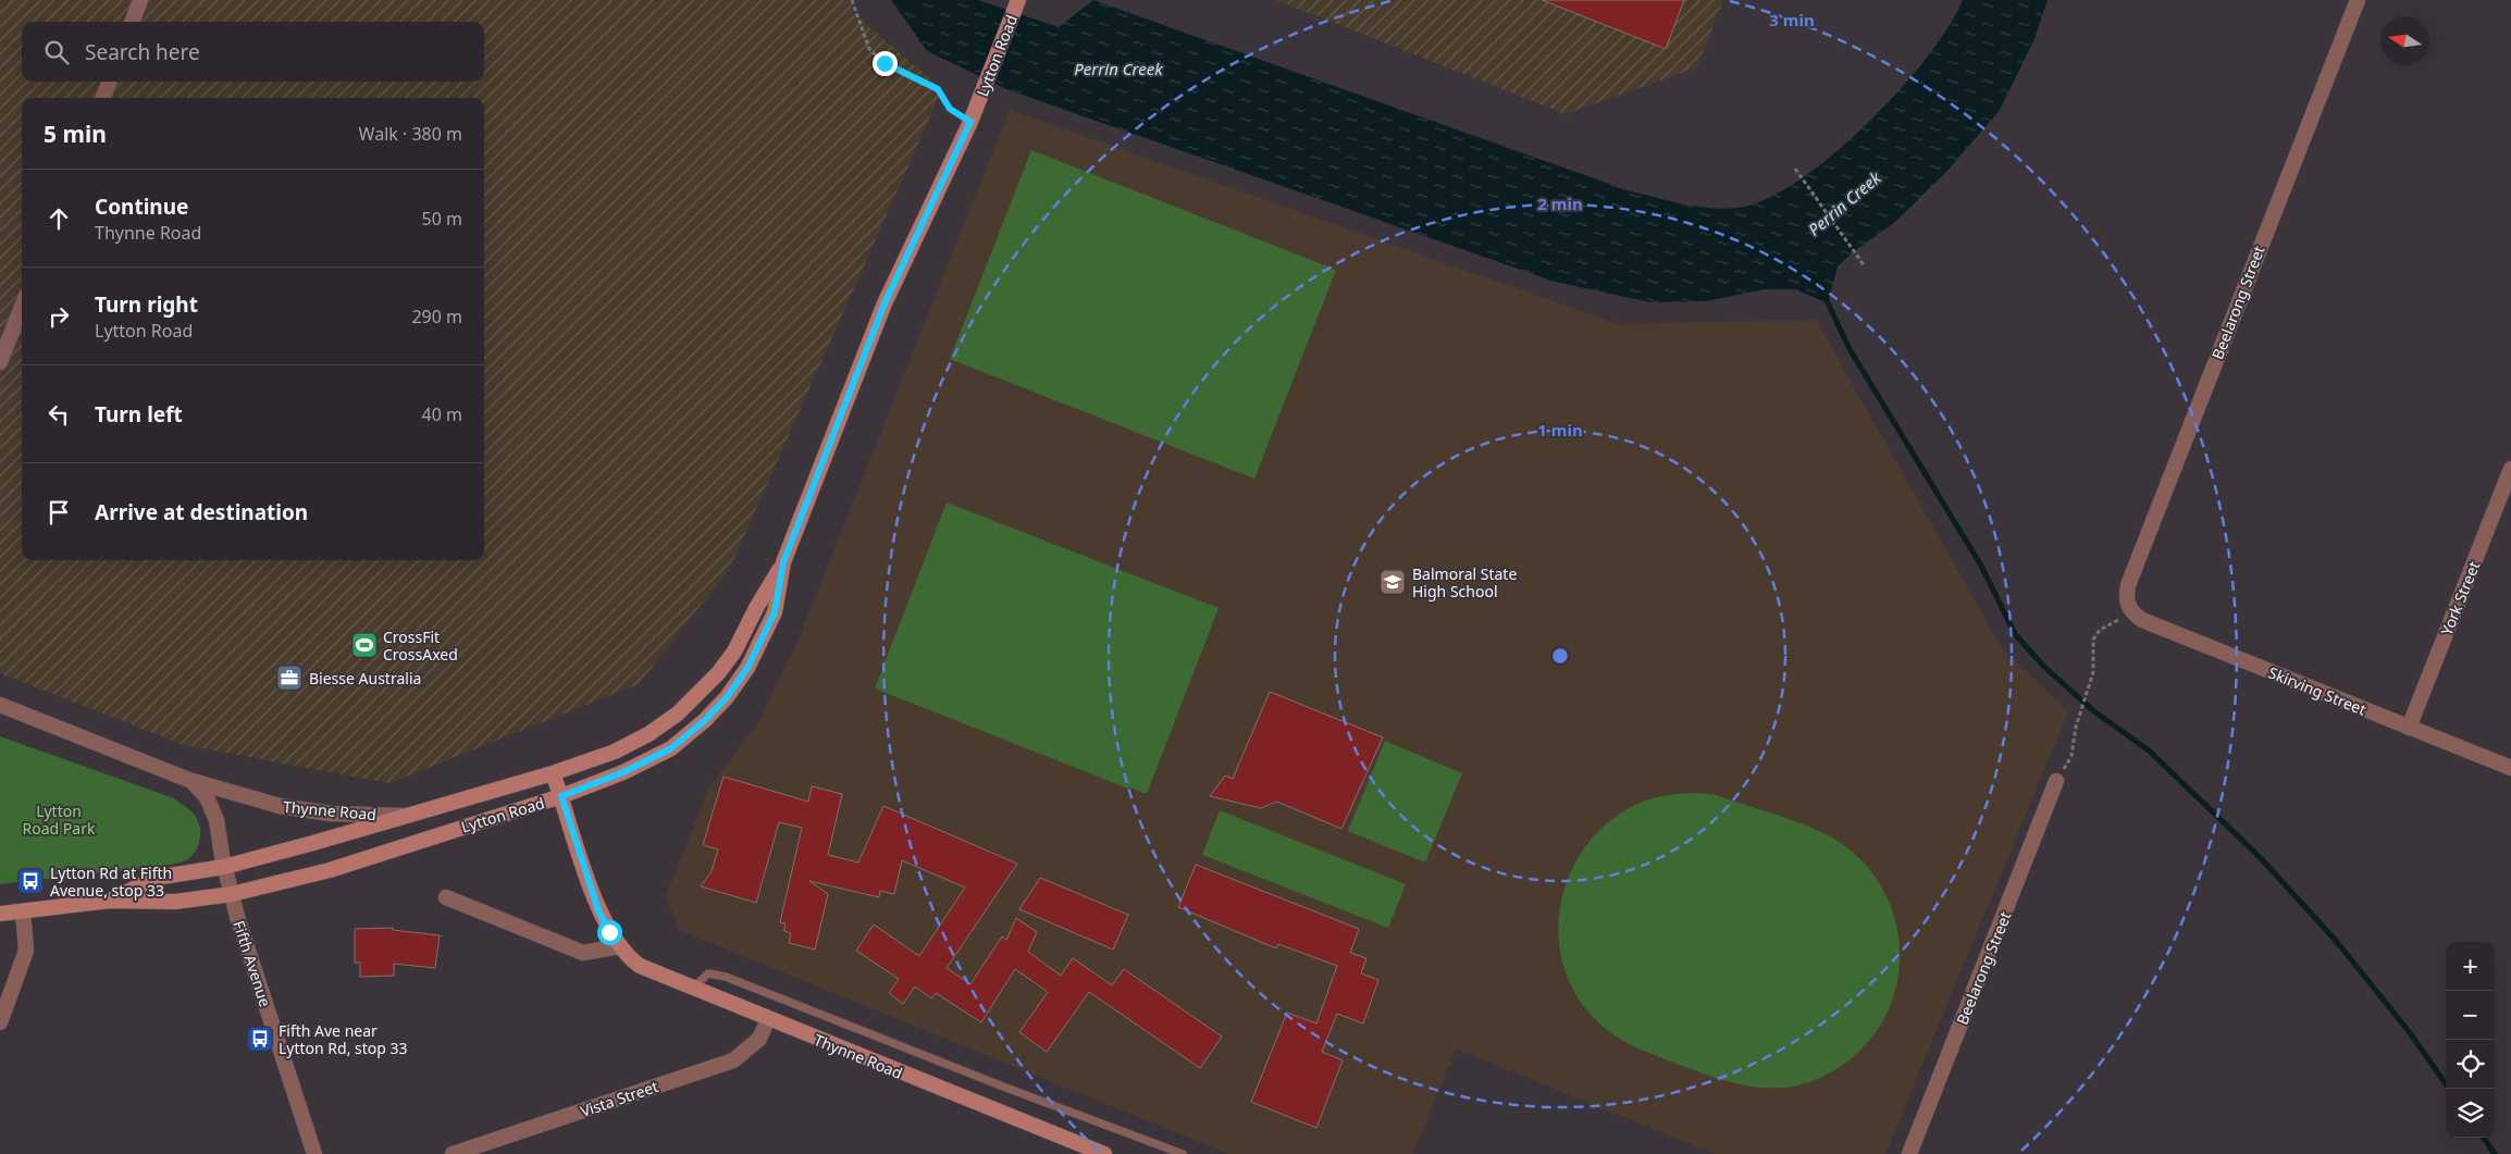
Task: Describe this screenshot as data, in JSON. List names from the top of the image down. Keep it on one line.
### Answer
{"streets":{"main road":["Lytton Road","Thynne Road"],"street":["Beelarong Street","York Street","Skirving Street","Fifth Avenue","Vista Street"]},"crossings":[["Lytton Road","Thynne Road"],["Lytton Road","Fifth Avenue"],["Beelarong Street","Skirving Street"],["York Street","Skirving Street"],["Thynne Road","Fifth Avenue"],["Thynne Road","Vista Street"]],"water":["Perrin Creek"],"parks":["Lytton Road Park"],"places":{"school or university":["Balmoral State High School"],"sports":["CrossFit CrossAxed"],"office":["Biesse Australia"],"bus stop":["Lytton Rd at Fifth Avenue, stop 33","Fifth Ave near Lytton Rd, stop 33"]},"north":"left","page":{"search":"Search here","heading":["5 min","Walk · 380 m"],"list":[["Continue","Thynne Road","50 m"],["Turn right","Lytton Road","290 m"],["Turn left","40 m"],"Arrive at destination"],"map_buttons":["+","−"]},"rings":["3 min","2 min","1 min"]}
